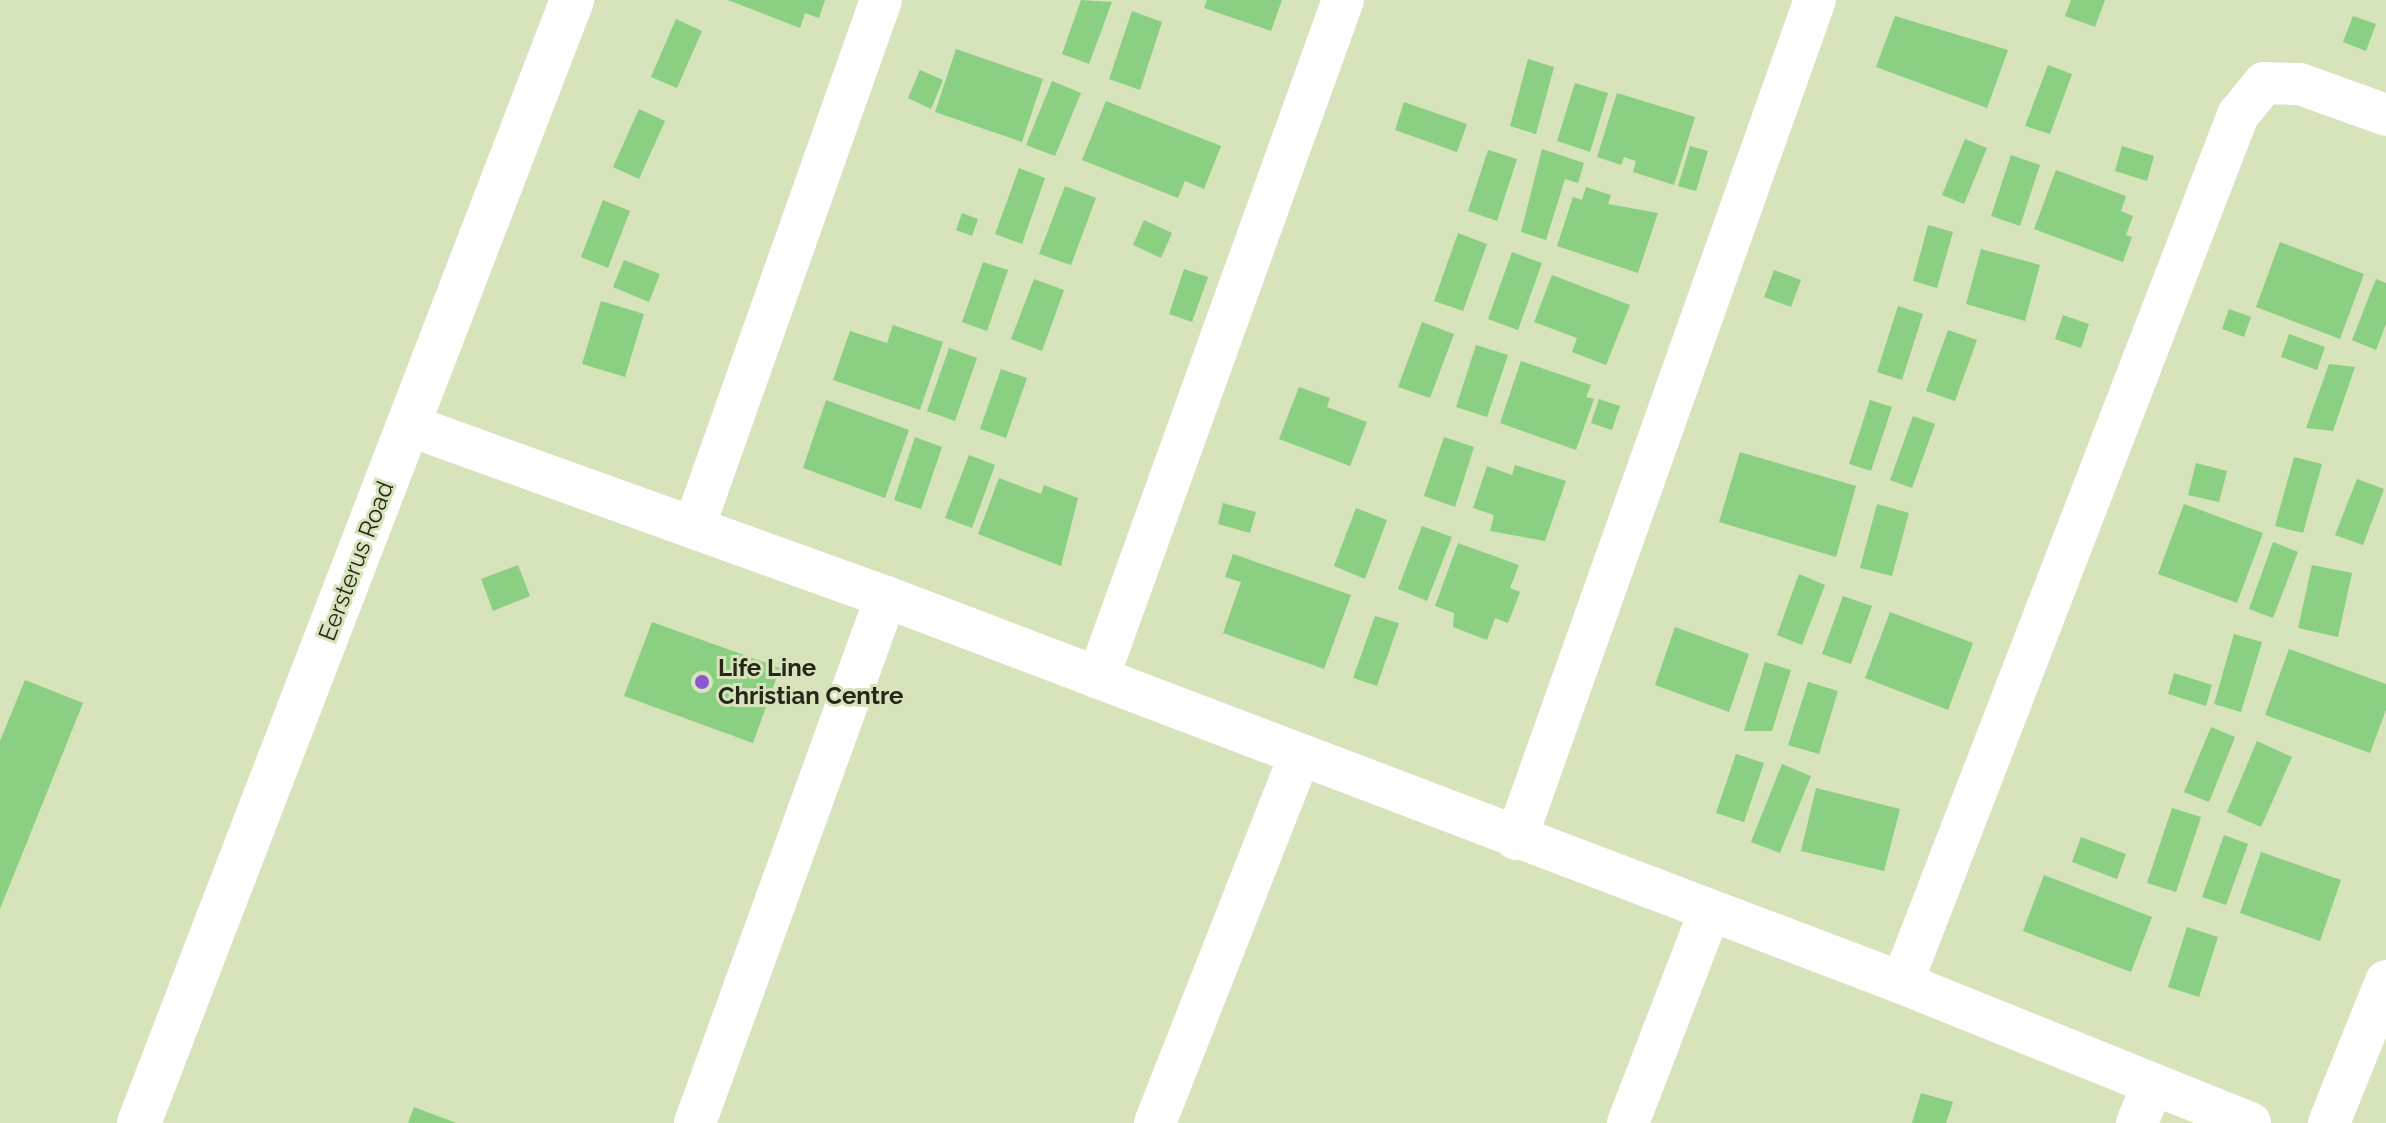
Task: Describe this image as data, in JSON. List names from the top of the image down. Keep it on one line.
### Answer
{"streets":{"street":["Eersterus Road"]},"places":["Life Line Christian Centre"]}
